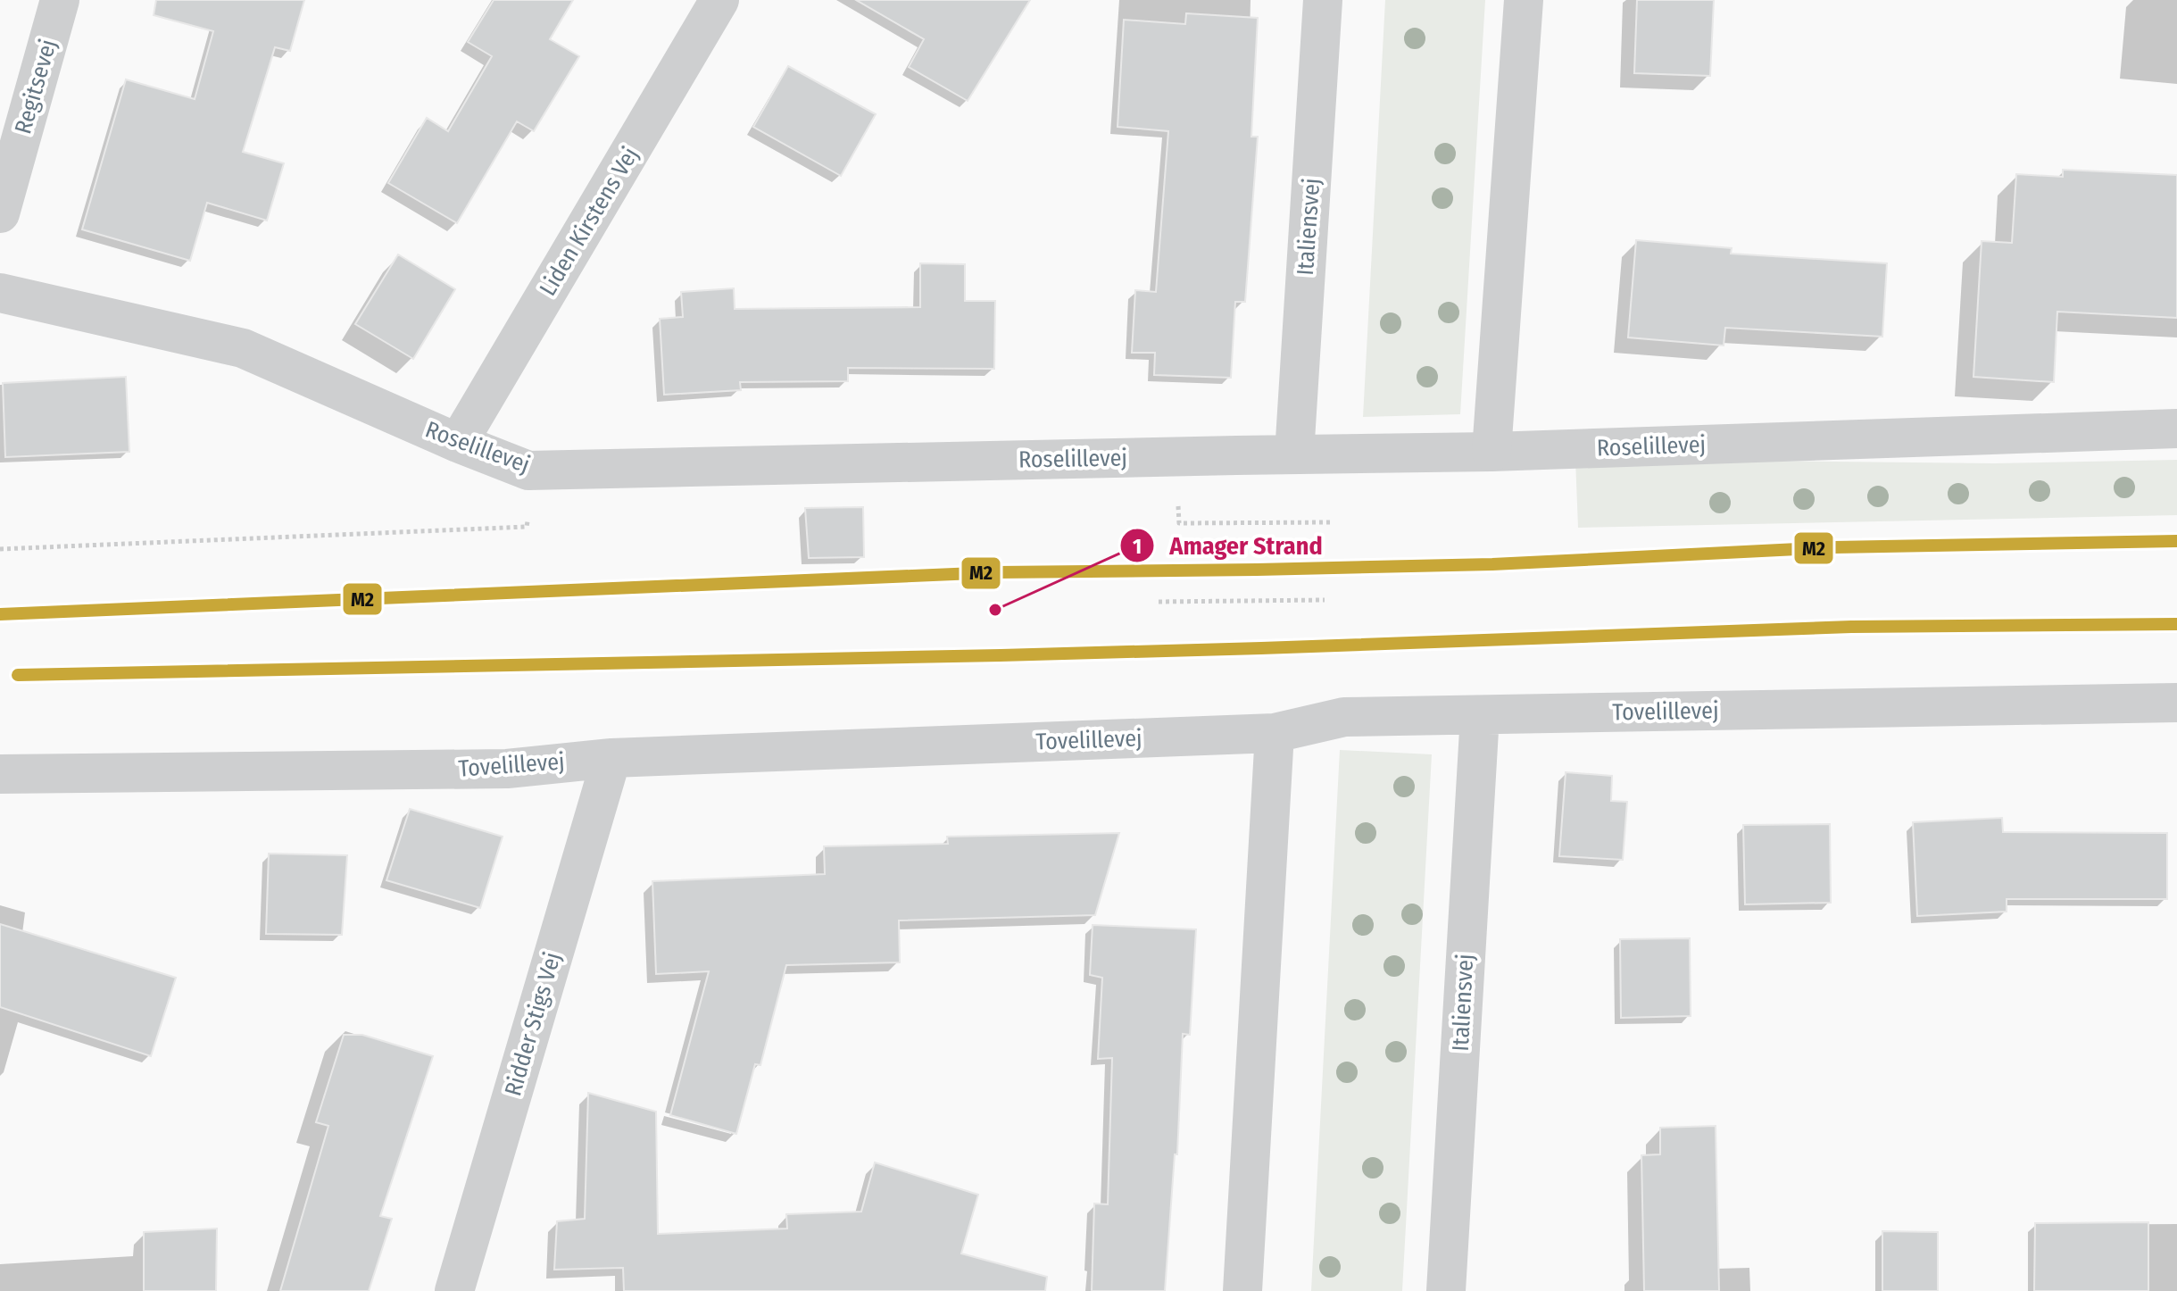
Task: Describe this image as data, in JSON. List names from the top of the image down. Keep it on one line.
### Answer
{"streets":{"street":["Regitsevej","Liden Kirstens Vej","Italiensvej","Roselillevej","Tovelillevej","Ridder Stigs Vej"]},"crossings":[["Liden Kirstens Vej","Roselillevej"],["Italiensvej","Roselillevej"],["Italiensvej","Tovelillevej"],["Tovelillevej","Ridder Stigs Vej"]],"places":["Amager Strand"],"lines":["transit line M2"]}
